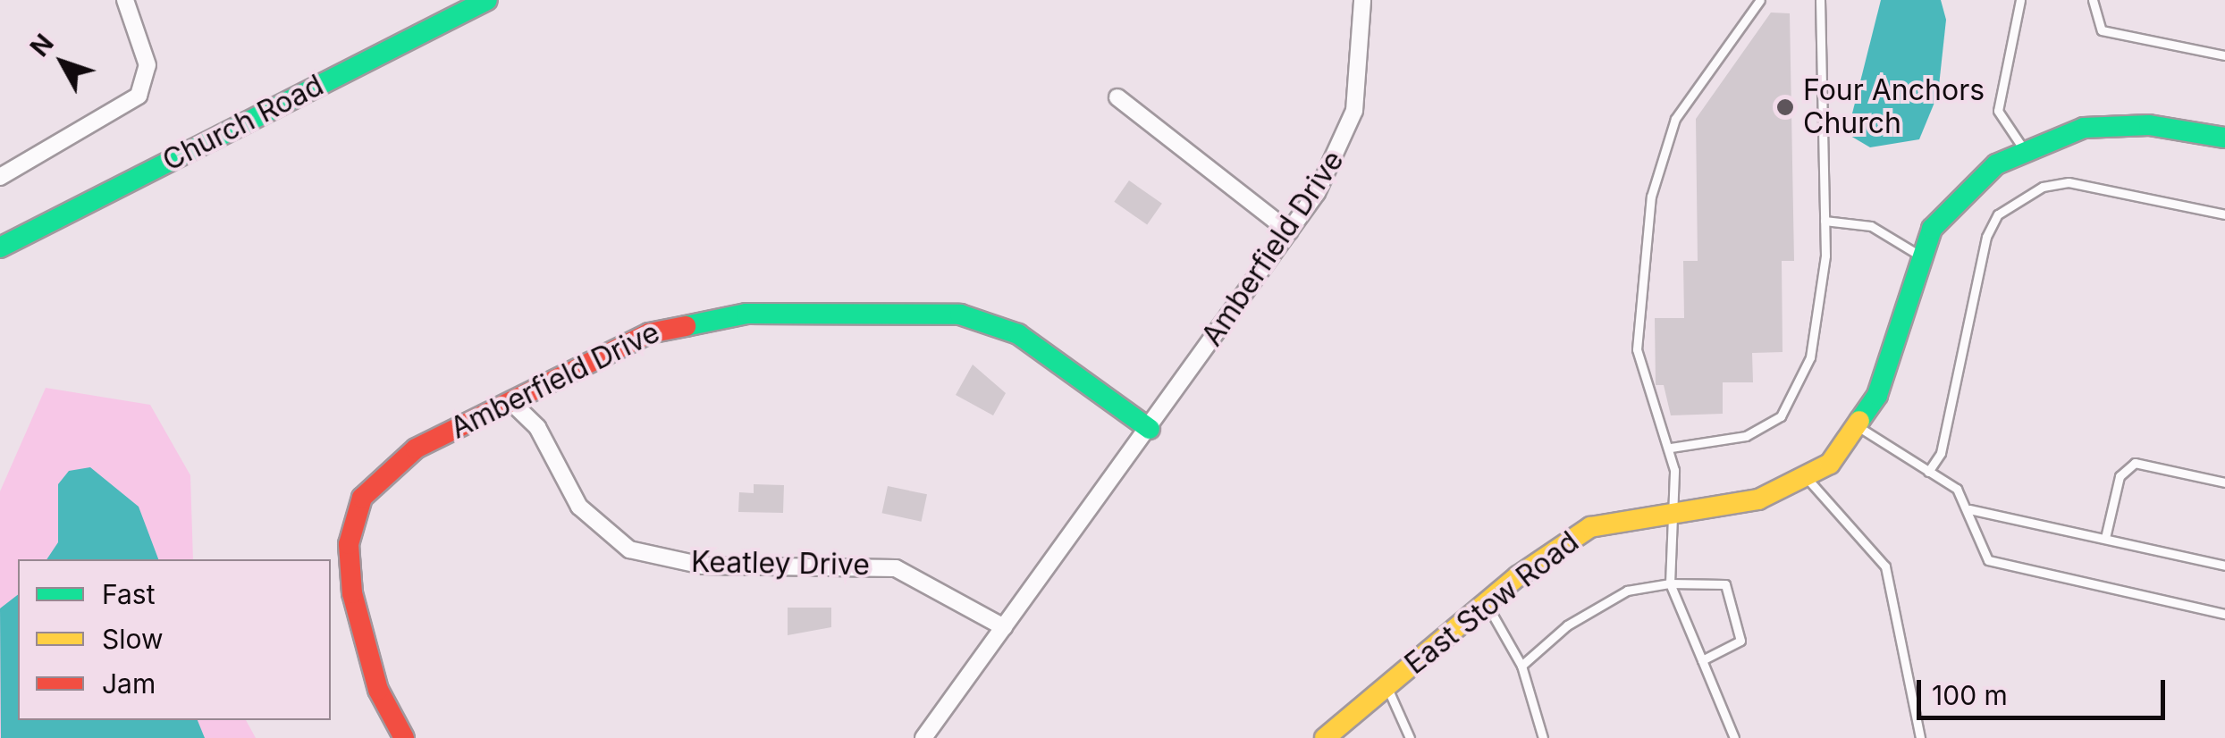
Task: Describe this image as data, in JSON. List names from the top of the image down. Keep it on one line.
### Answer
{"streets":{"street":["Church Road","Amberfield Drive","Keatley Drive","East Stow Road"]},"crossings":[["Amberfield Drive","Keatley Drive"]],"places":["Four Anchors Church"],"legend":["Fast","Slow","Jam"],"scale_bar":"100 m","north":"top left"}
